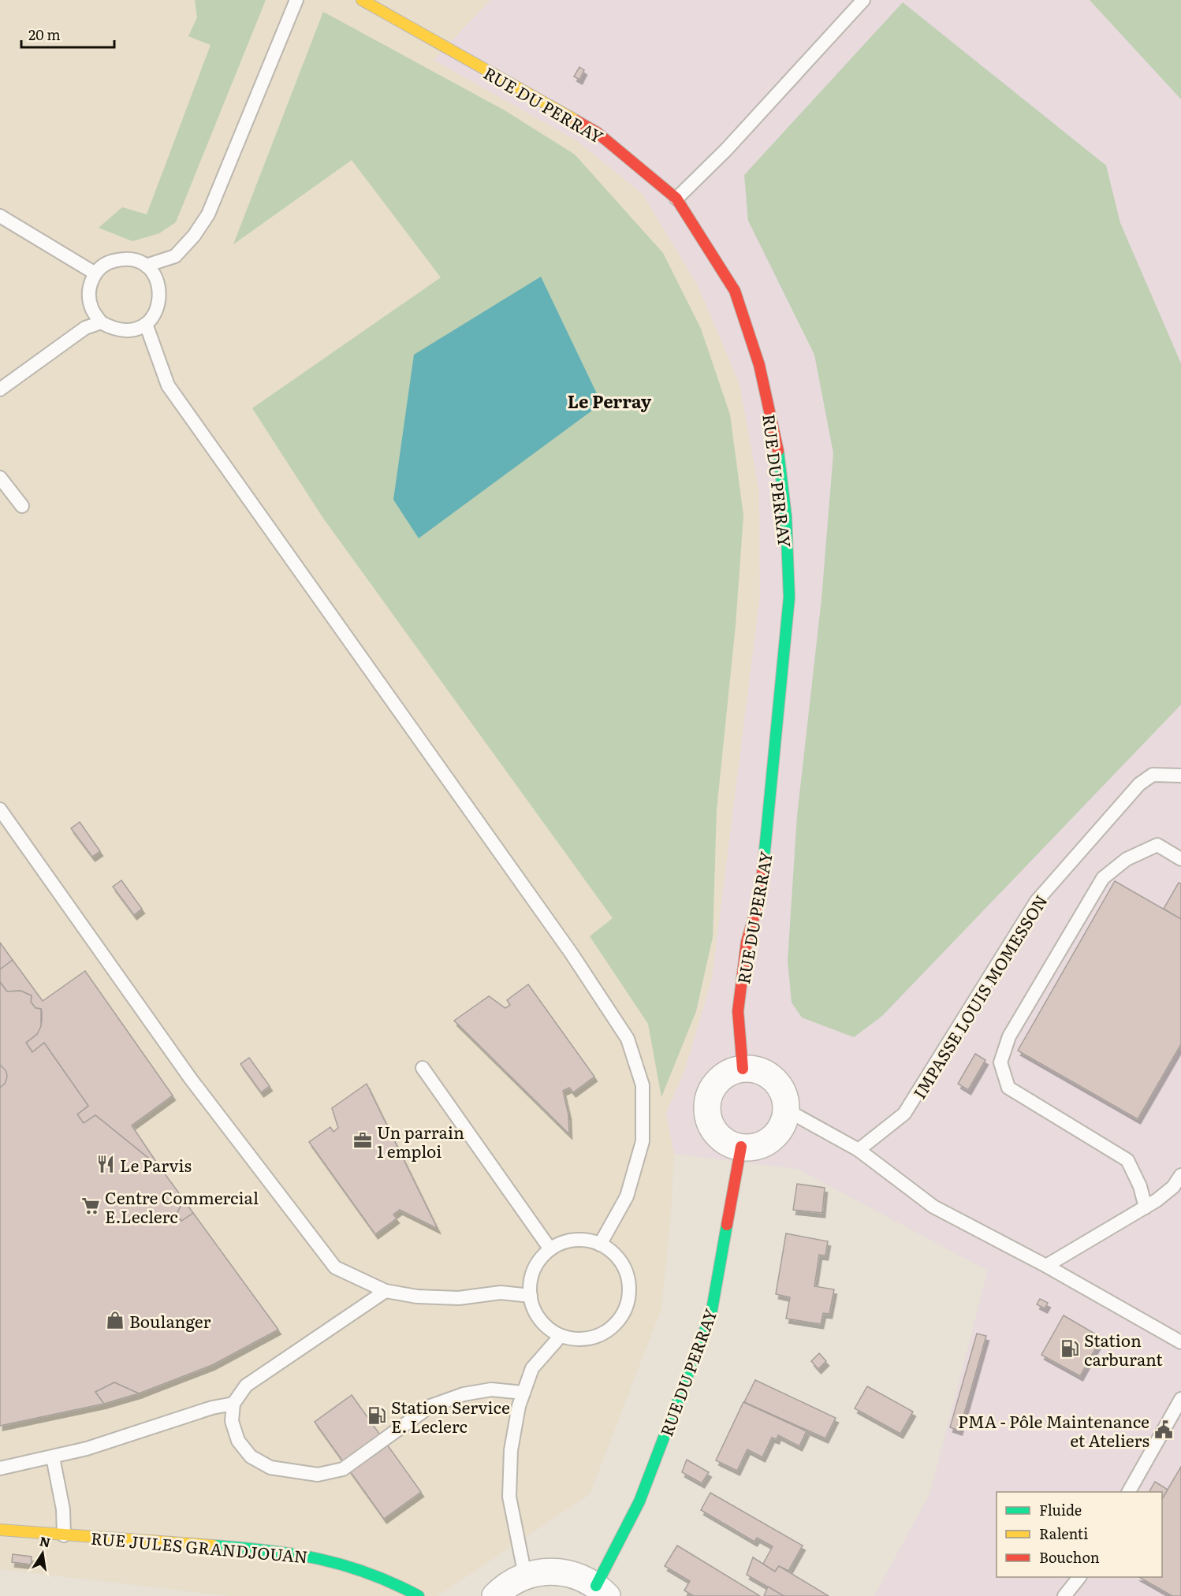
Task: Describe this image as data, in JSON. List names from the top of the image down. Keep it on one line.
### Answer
{"streets":{"street":["RUE DU PERRAY","RUE JULES GRANDJOUAN"],"lane":["IMPASSE LOUIS MOMESSON"]},"districts":["Le Perray"],"places":{"office":["Un parrain 1 emploi"],"restaurant":["Le Parvis"],"supermarket":["Centre Commercial E.Leclerc"],"shop":["Boulanger"],"fuel station":["Station carburant","Station Service E. Leclerc"],"public building":["PMA - Pôle Maintenance et Ateliers"]},"legend":["Fluide","Ralenti","Bouchon"],"scale_bar":"20 m","north":"top"}
